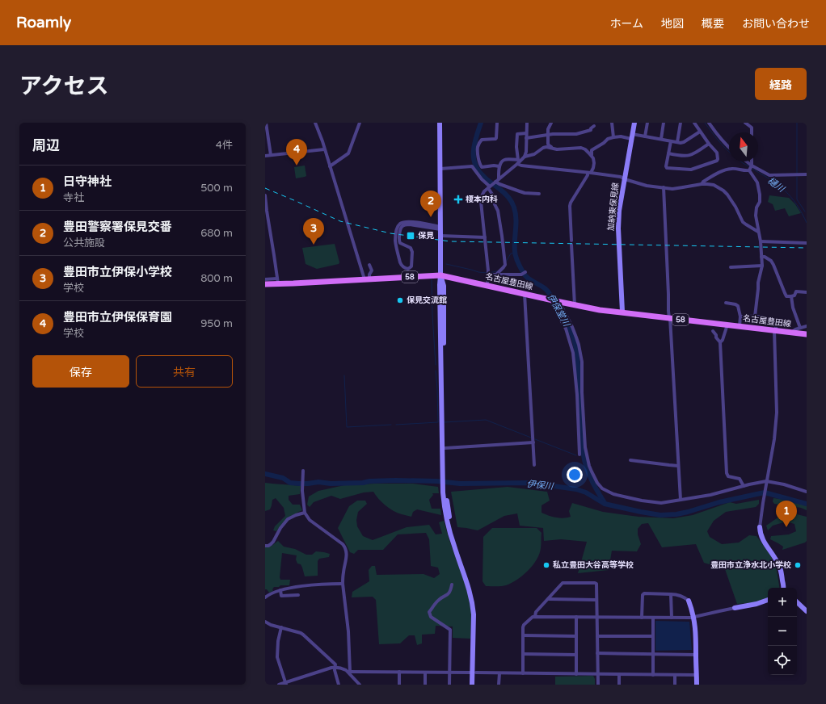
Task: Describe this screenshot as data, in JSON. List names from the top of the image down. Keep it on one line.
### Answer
{"streets":{"main road":["58","名古屋豊田線"],"street":["加納東保見線"]},"crossings":[["加納東保見線","名古屋豊田線"]],"water":["樋川","伊保堂川","伊保川"],"places":{"health":["榎本内科"],"transit":["保見"],"other":["保見交流館","私立豊田大谷高等学校","豊田市立浄水北小学校"]},"north":"top","page":{"header":"Roamly","nav":["ホーム","地図","概要","お問い合わせ"],"title":"アクセス","buttons":["経路",["保存","共有"]],"heading":["周辺","4件"],"pins":["4","2","3","1"],"list":[{"mark":"1","name":"日守神社","note":"寺社","value":"500 m"},{"mark":"2","name":"豊田警察署保見交番","note":"公共施設","value":"680 m"},{"mark":"3","name":"豊田市立伊保小学校","note":"学校","value":"800 m"},{"mark":"4","name":"豊田市立伊保保育園","note":"学校","value":"950 m"}],"map_buttons":["+","−"]}}
